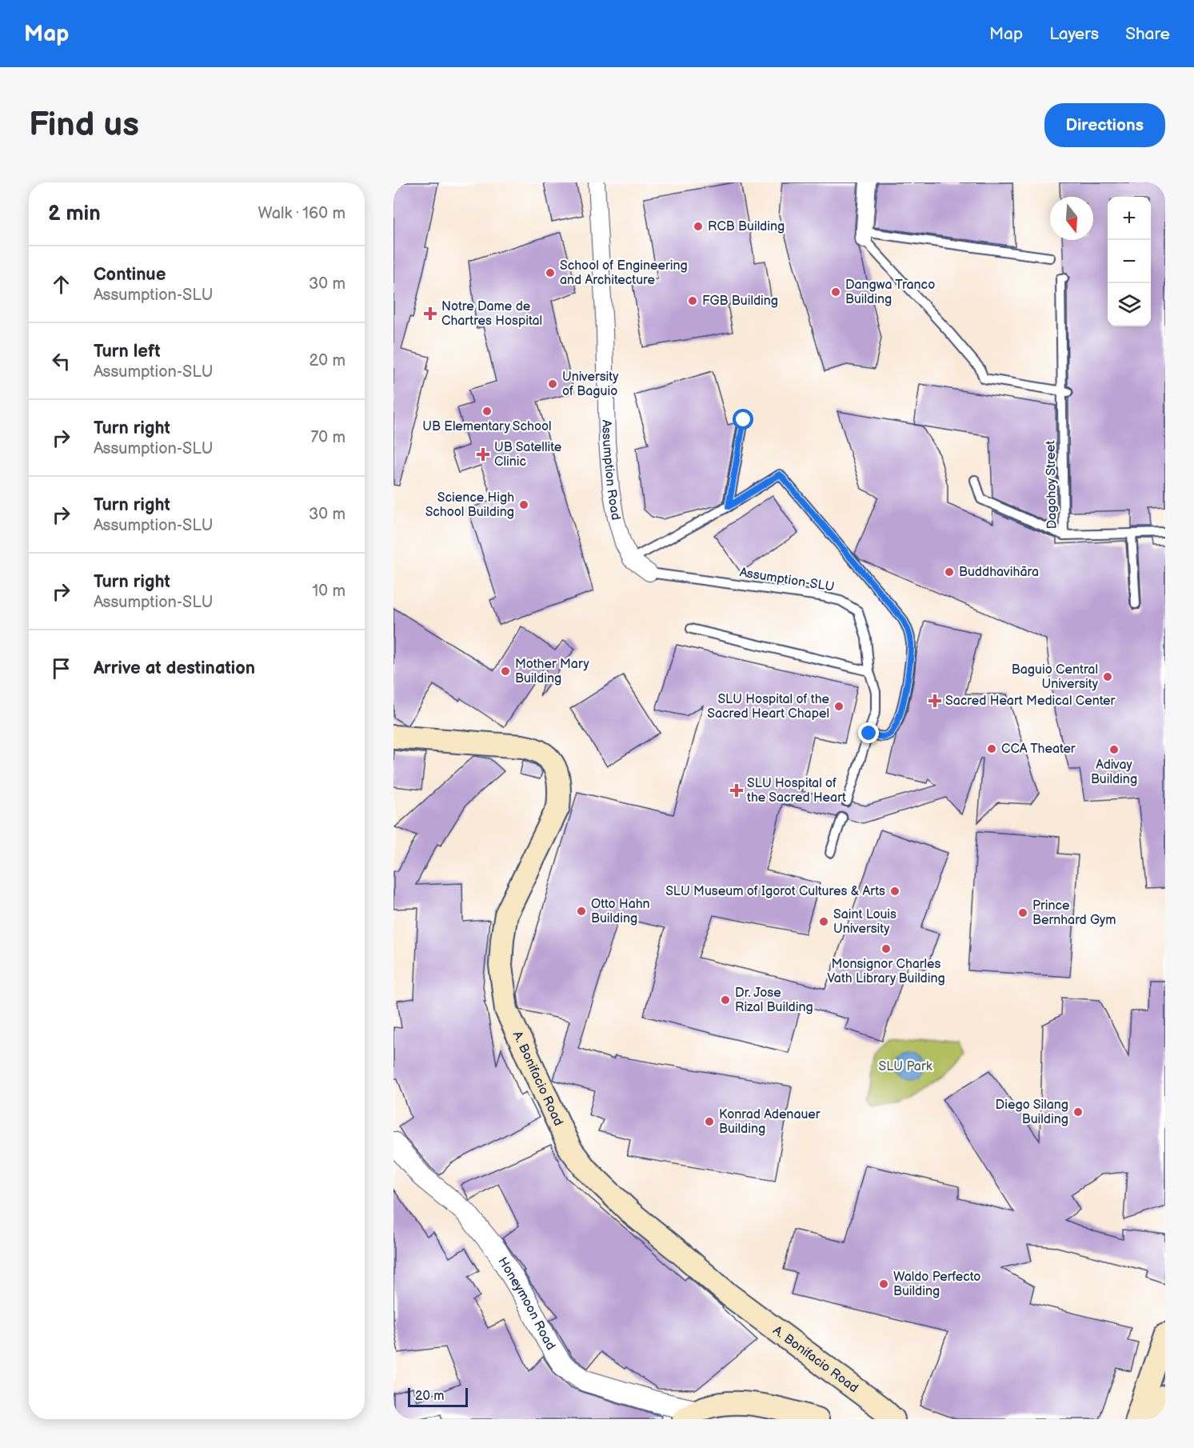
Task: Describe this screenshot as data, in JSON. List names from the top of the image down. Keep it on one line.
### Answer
{"streets":{"main road":["A. Bonifacio Road"],"street":["Assumption Road","Honeymoon Road"],"lane":["Dagohoy Street","Assumption-SLU"]},"crossings":[["Assumption Road","Assumption-SLU"]],"parks":["SLU Park"],"places":{"other":["RCB Building","School of Engineering and Architecture","Dangwa Tranco Building","FGB Building","University of Baguio","UB Elementary School","Science High School Building","Buddhavihāra","Mother Mary Building","Baguio Central University","SLU Hospital of the Sacred Heart Chapel","CCA Theater","Adivay Building","SLU Museum of Igorot Cultures & Arts","Otto Hahn Building","Prince Bernhard Gym","Saint Louis University","Monsignor Charles Vath Library Building","Dr. Jose Rizal Building","Diego Silang Building","Konrad Adenauer Building","Waldo Perfecto Building"],"health":["Notre Dame de Chartres Hospital","UB Satellite Clinic","Sacred Heart Medical Center","SLU Hospital of the Sacred Heart"]},"scale_bar":"20 m","north":"bottom","page":{"header":"Map","nav":["Map","Layers","Share"],"buttons":"Directions","title":"Find us","heading":["2 min","Walk · 160 m"],"map_buttons":["+","−"],"list":[["Continue","Assumption-SLU","30 m"],["Turn left","Assumption-SLU","20 m"],["Turn right","Assumption-SLU","70 m"],["Turn right","Assumption-SLU","30 m"],["Turn right","Assumption-SLU","10 m"],"Arrive at destination"],"scale":"20 m"}}
